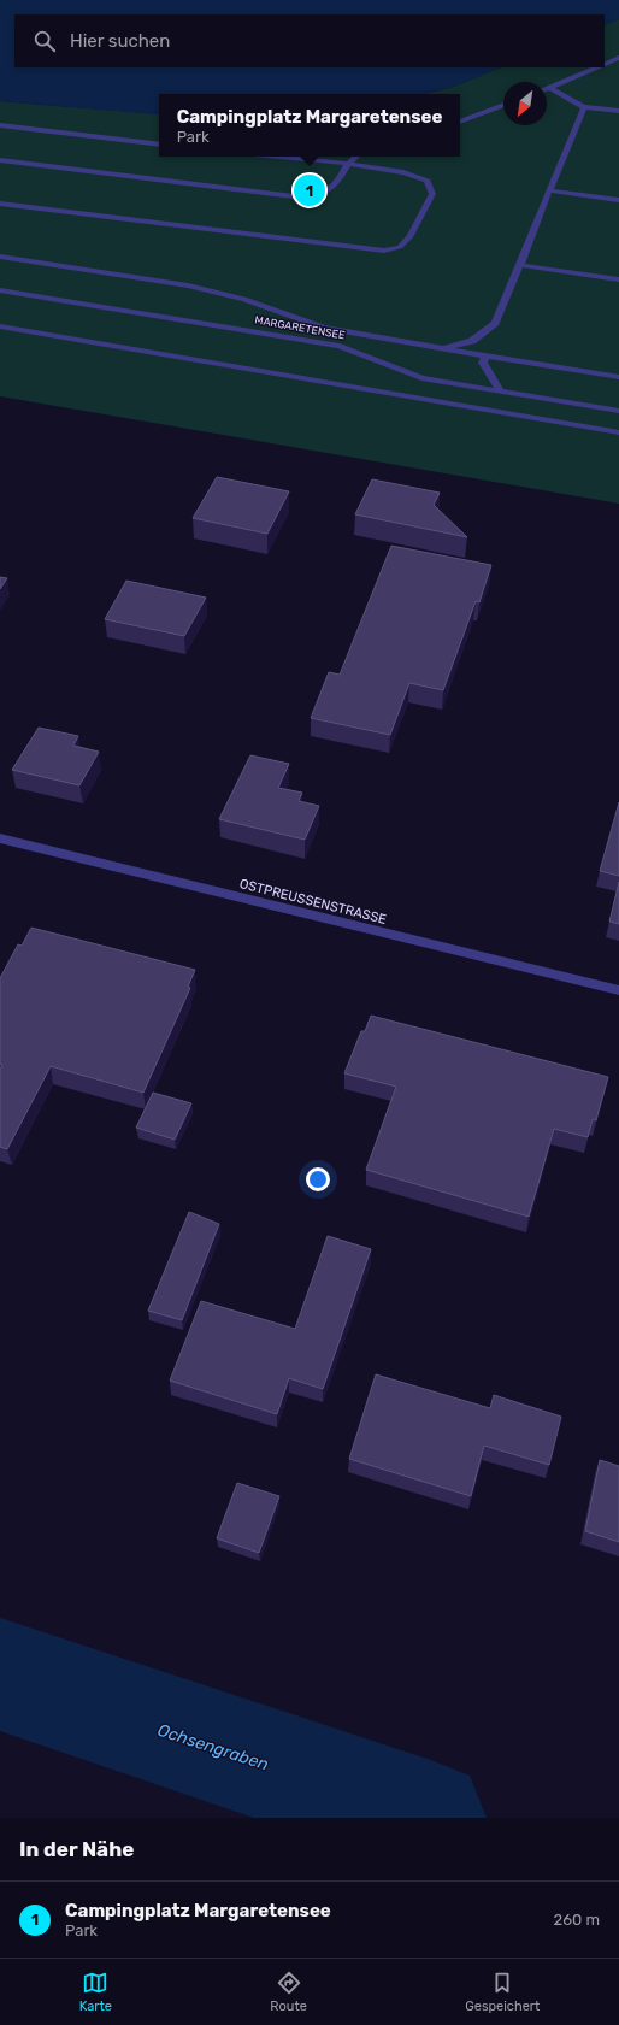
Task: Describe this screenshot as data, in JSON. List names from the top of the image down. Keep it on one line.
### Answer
{"streets":{"street":["MARGARETENSEE","OSTPREUSSENSTRASSE"]},"water":["Ochsengraben"],"north":"bottom left","page":{"search":"Hier suchen","popup":["Campingplatz Margaretensee","Park"],"pins":"1","heading":"In der Nähe","list":[{"mark":"1","name":"Campingplatz Margaretensee","note":"Park","value":"260 m"}],"nav":["Karte","Route","Gespeichert"]}}
